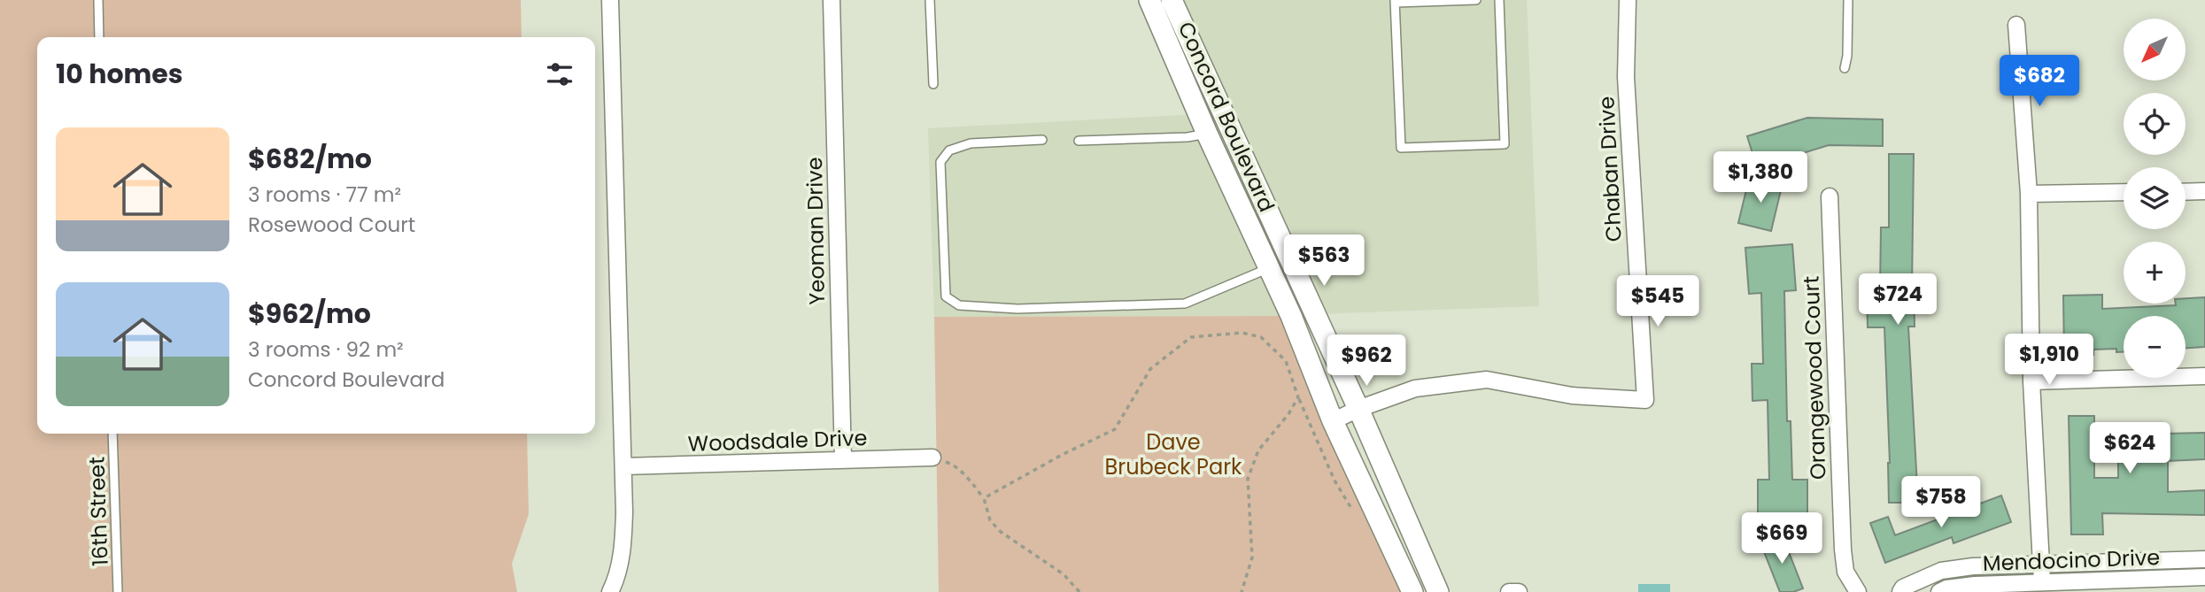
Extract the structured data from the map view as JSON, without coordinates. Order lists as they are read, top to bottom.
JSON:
{
  "streets": {
    "street": [
      "Concord Boulevard",
      "Chaban Drive",
      "Yeoman Drive",
      "Orangewood Court",
      "Woodsdale Drive",
      "Mendocino Drive"
    ],
    "lane": ["16th Street"]
  },
  "crossings": [
    ["Concord Boulevard", "Chaban Drive"],
    ["Yeoman Drive", "Woodsdale Drive"]
  ],
  "parks": ["Dave Brubeck Park"],
  "north": "bottom left",
  "page": {
    "map_buttons": ["+", "−"],
    "heading": "10 homes",
    "price": [
      "$682",
      "$1,380",
      "$563",
      "$724",
      "$545",
      "$1,910",
      "$962",
      "$624",
      "$758",
      "$669"
    ],
    "list": [
      {
        "name": "$682/mo",
        "note": "3 rooms · 77 m² · Rosewood Court"
      },
      {
        "name": "$962/mo",
        "note": "3 rooms · 92 m² · Concord Boulevard"
      }
    ]
  }
}
